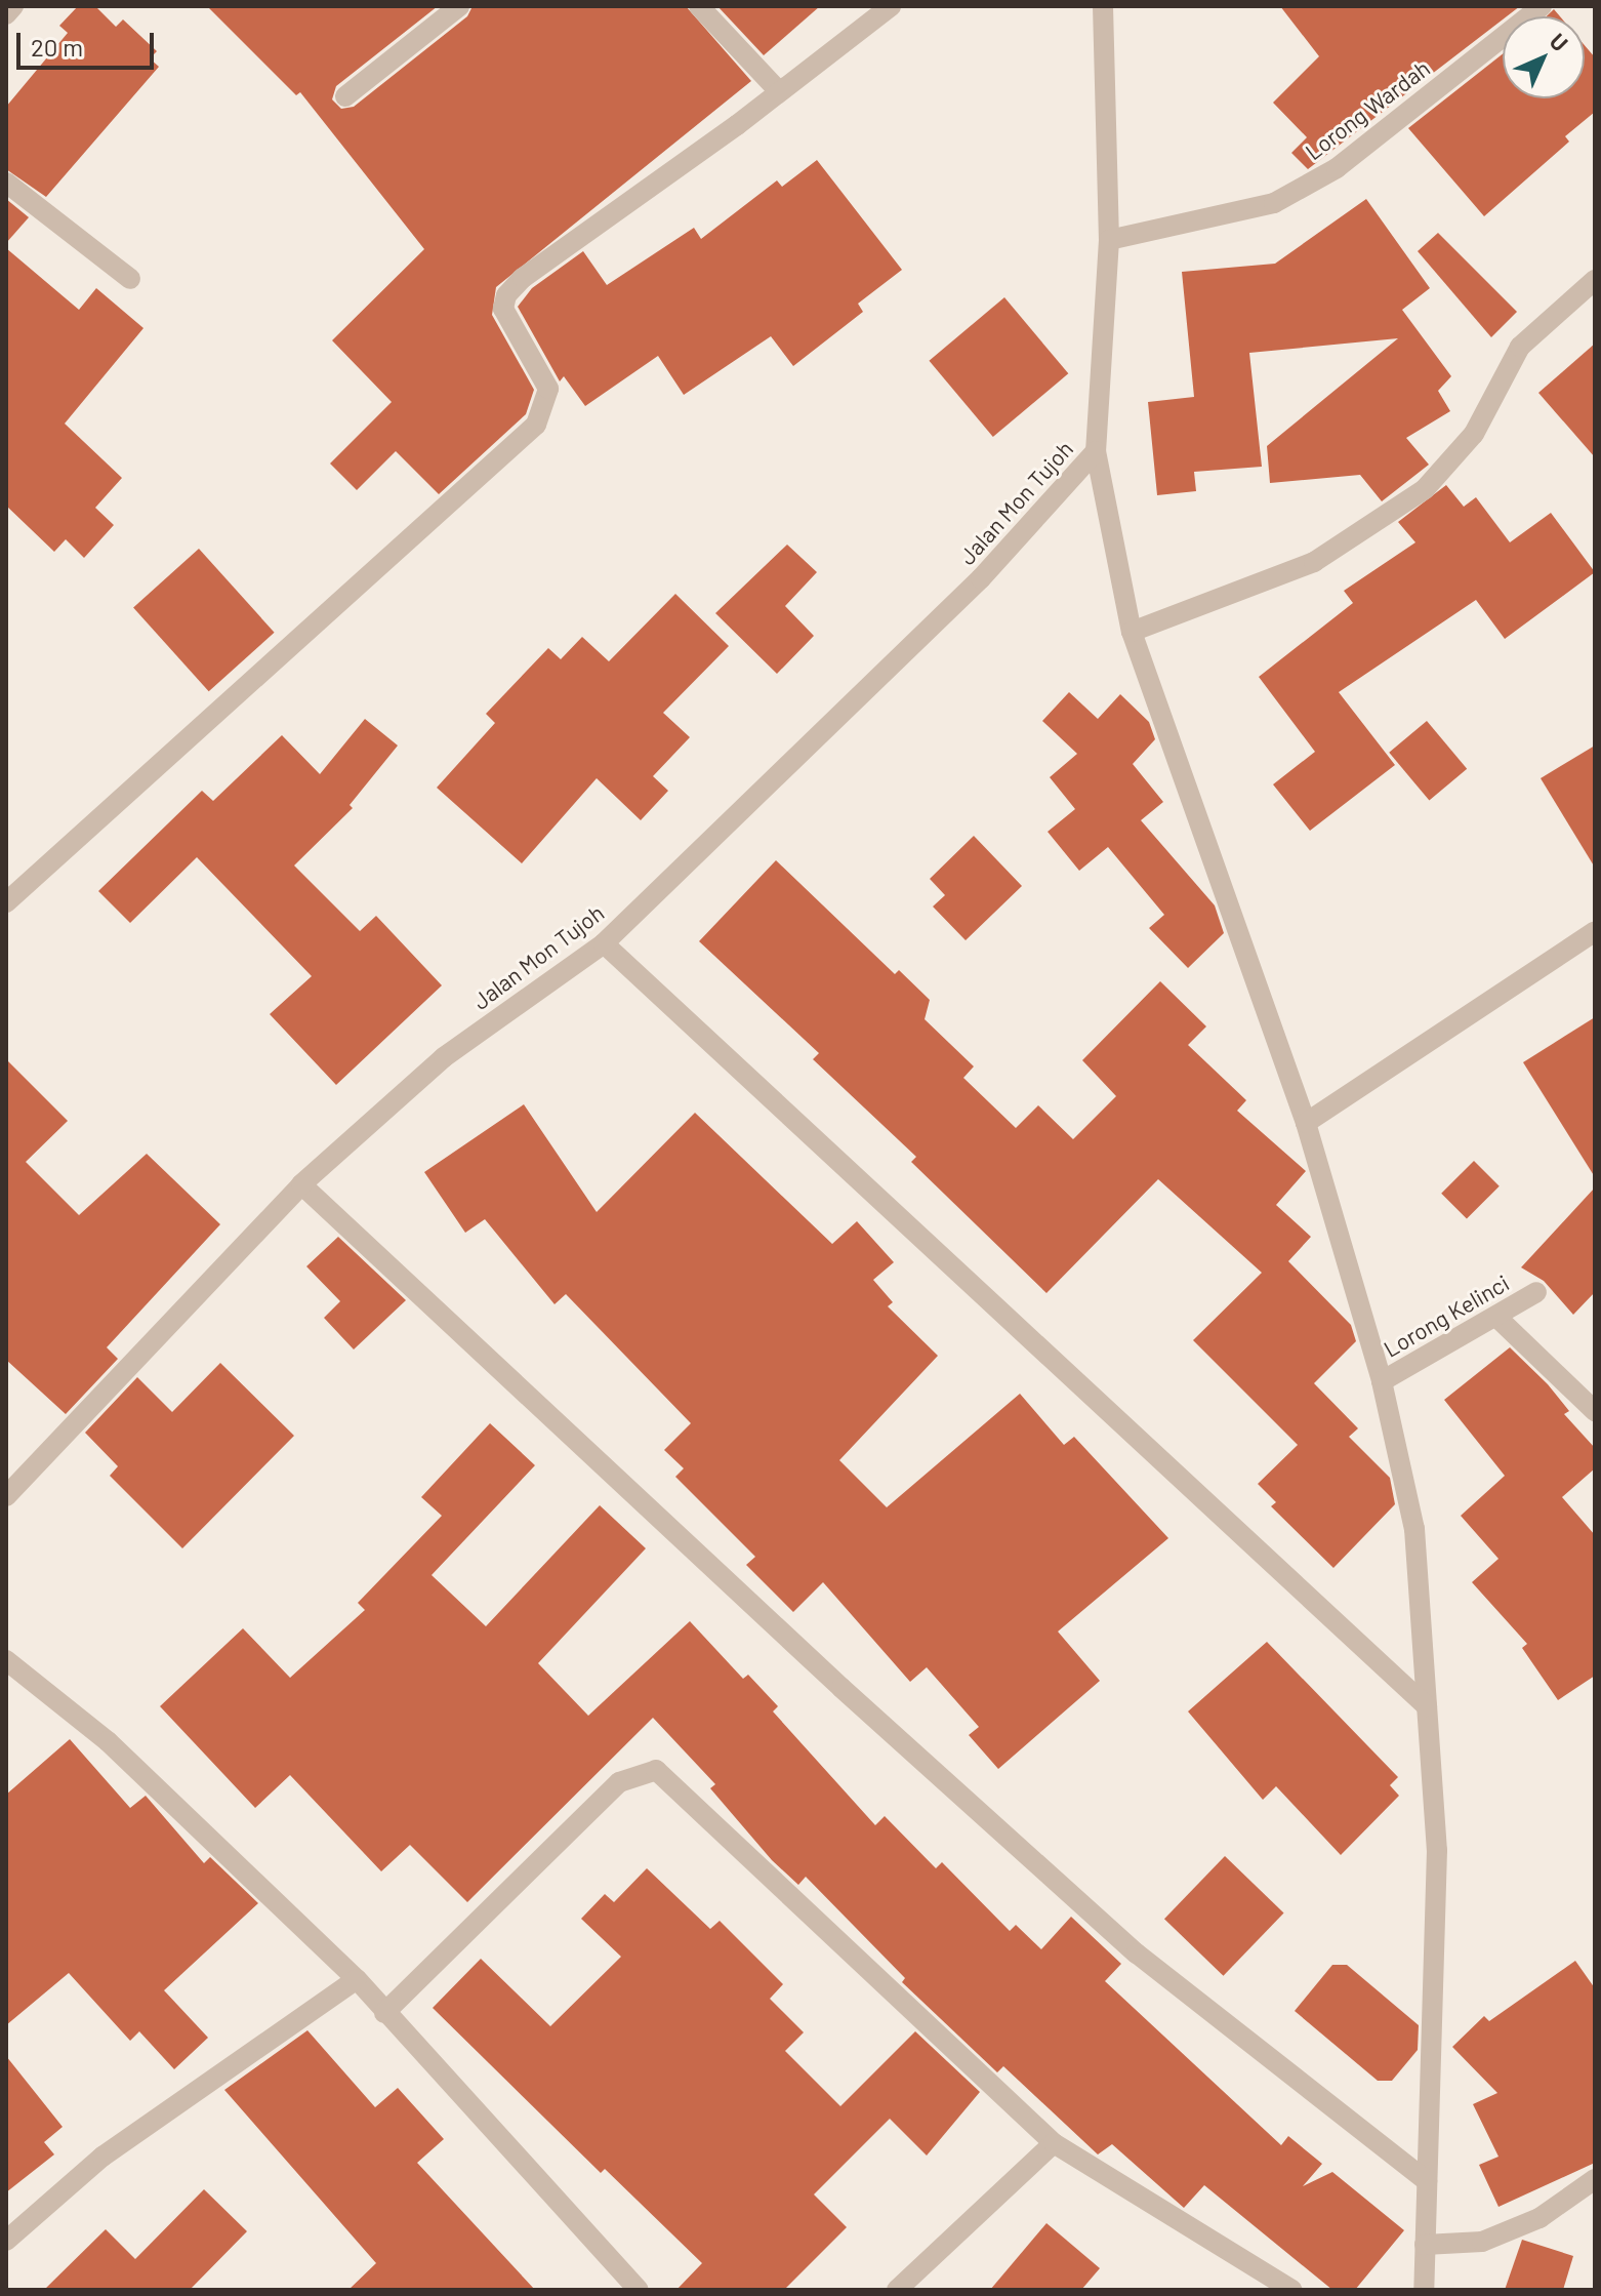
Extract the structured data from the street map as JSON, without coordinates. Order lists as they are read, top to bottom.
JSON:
{
  "streets": {
    "street": ["Lorong Wardah", "Jalan Mon Tujoh", "Lorong Kelinci"]
  },
  "scale_bar": "20 m",
  "north": "top right"
}
